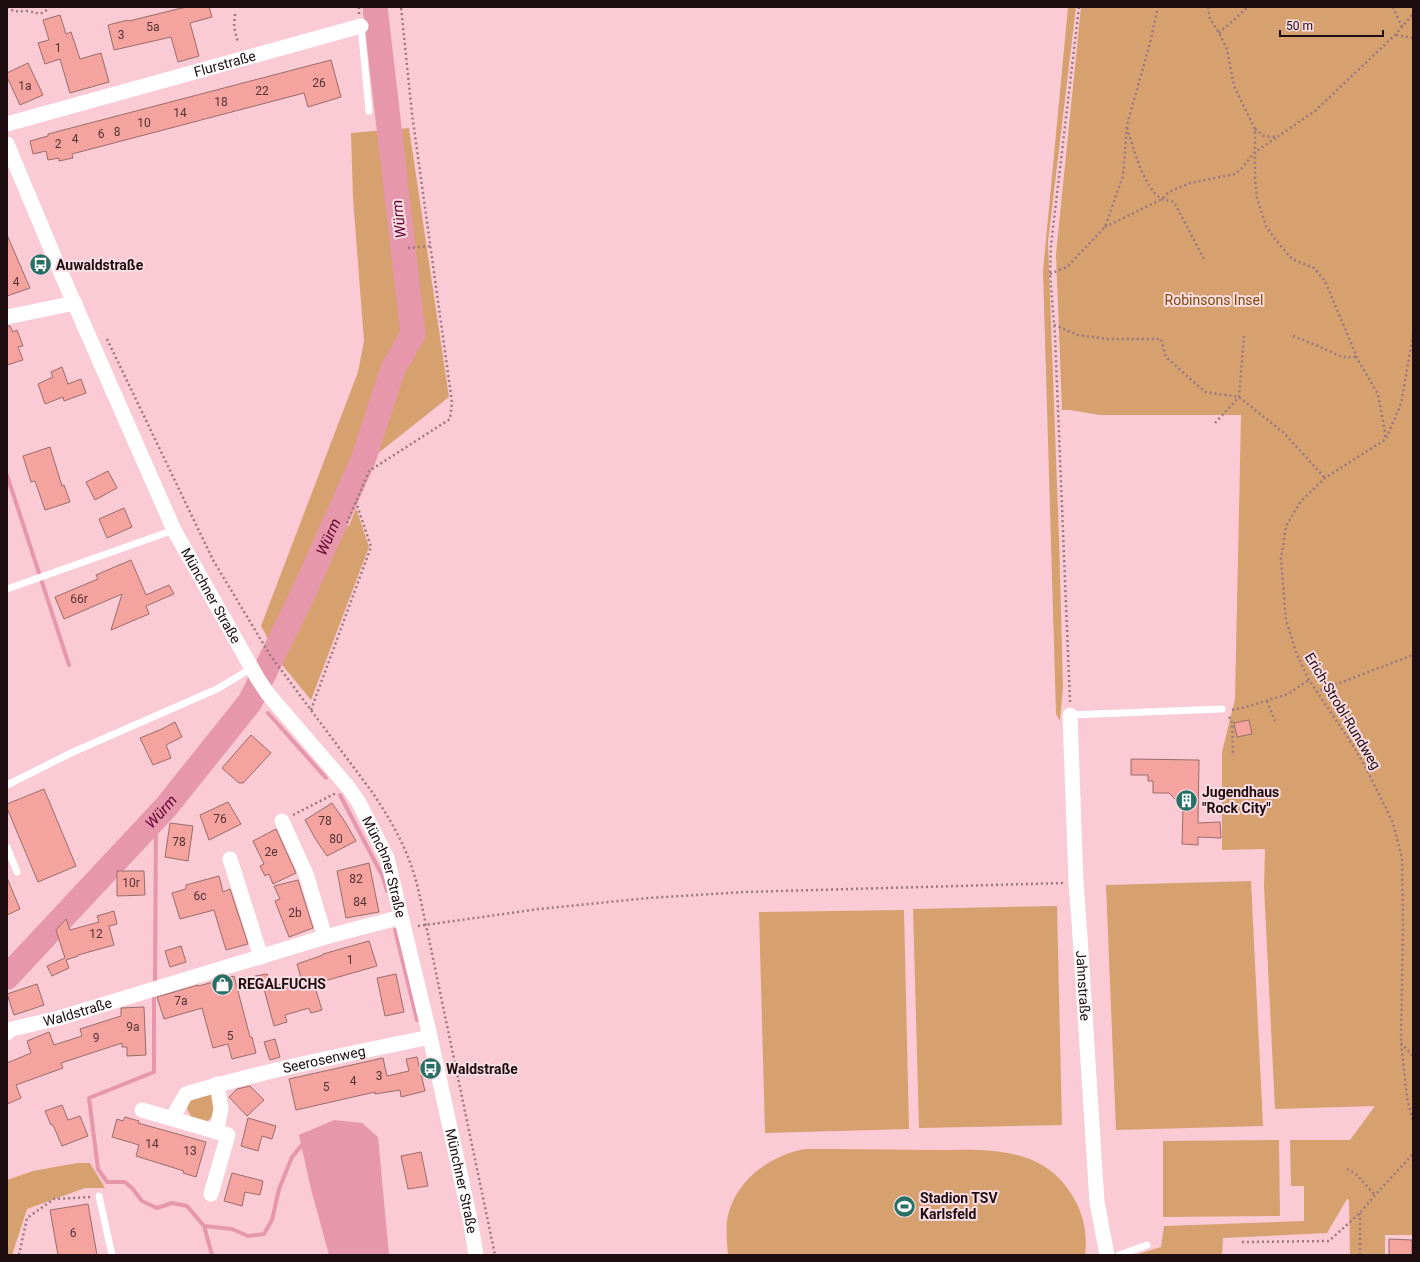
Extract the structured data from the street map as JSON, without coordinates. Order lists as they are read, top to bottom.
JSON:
{
  "streets": {
    "street": [
      "Flurstraße",
      "Münchner Straße",
      "Jahnstraße",
      "Waldstraße",
      "Seerosenweg"
    ],
    "path": ["Erich-Strobl-Rundweg"]
  },
  "crossings": [
    ["Münchner Straße", "Waldstraße"],
    ["Münchner Straße", "Seerosenweg"]
  ],
  "water": ["Würm"],
  "parks": ["Robinsons Insel"],
  "places": {
    "bus stop": ["Auwaldstraße", "Waldstraße"],
    "building": ["Jugendhaus \"Rock City\""],
    "shop": ["REGALFUCHS"],
    "sports": ["Stadion TSV Karlsfeld"]
  },
  "house_numbers": [
    "5a",
    "3",
    "1",
    "26",
    "1a",
    "22",
    "18",
    "14",
    "10",
    "8",
    "6",
    "4",
    "2",
    "4",
    "66r",
    "76",
    "78",
    "80",
    "78",
    "2e",
    "82",
    "10r",
    "6c",
    "84",
    "2b",
    "12",
    "1",
    "7a",
    "9a",
    "5",
    "9",
    "3",
    "4",
    "5",
    "14",
    "13",
    "6"
  ],
  "scale_bar": "50 m"
}
